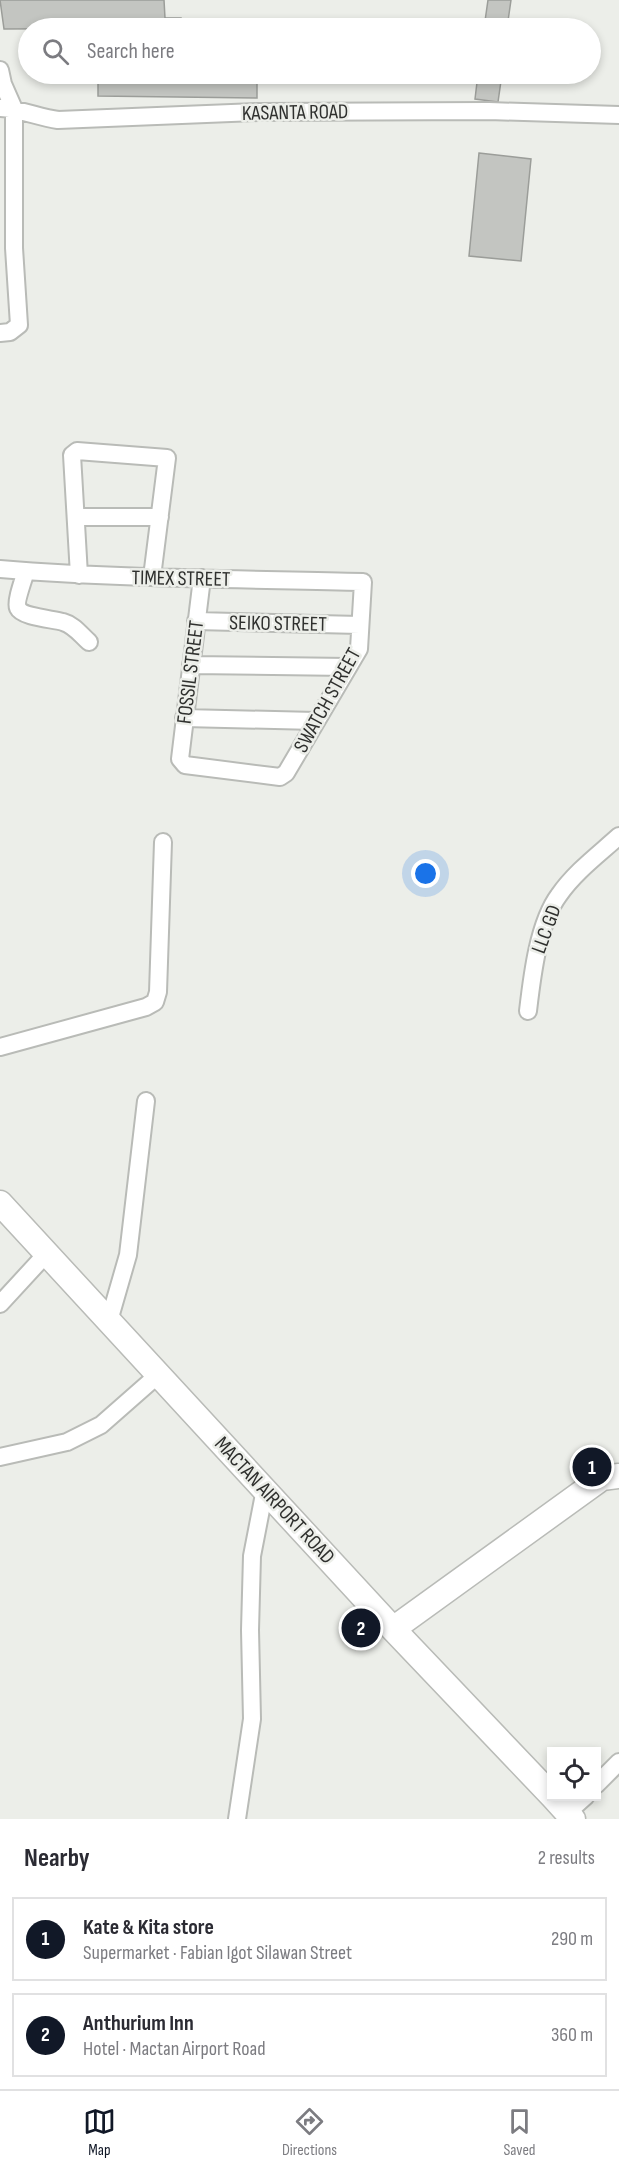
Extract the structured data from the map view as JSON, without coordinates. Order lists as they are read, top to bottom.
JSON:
{
  "streets": {
    "main road": ["MACTAN AIRPORT ROAD"],
    "street": [
      "KASANTA ROAD",
      "TIMEX STREET",
      "SEIKO STREET",
      "FOSSIL STREET",
      "SWATCH STREET",
      "LLC GD"
    ]
  },
  "crossings": [
    ["TIMEX STREET", "FOSSIL STREET"],
    ["TIMEX STREET", "SWATCH STREET"],
    ["SEIKO STREET", "FOSSIL STREET"],
    ["SEIKO STREET", "SWATCH STREET"],
    ["FOSSIL STREET", "SWATCH STREET"]
  ],
  "page": {
    "search": "Search here",
    "pins": ["1", "2"],
    "heading": ["Nearby", "2 results"],
    "list": [
      {
        "mark": "1",
        "name": "Kate & Kita store",
        "note": "Supermarket · Fabian Igot Silawan Street",
        "value": "290 m"
      },
      {
        "mark": "2",
        "name": "Anthurium Inn",
        "note": "Hotel · Mactan Airport Road",
        "value": "360 m"
      }
    ],
    "nav": ["Map", "Directions", "Saved"]
  }
}
